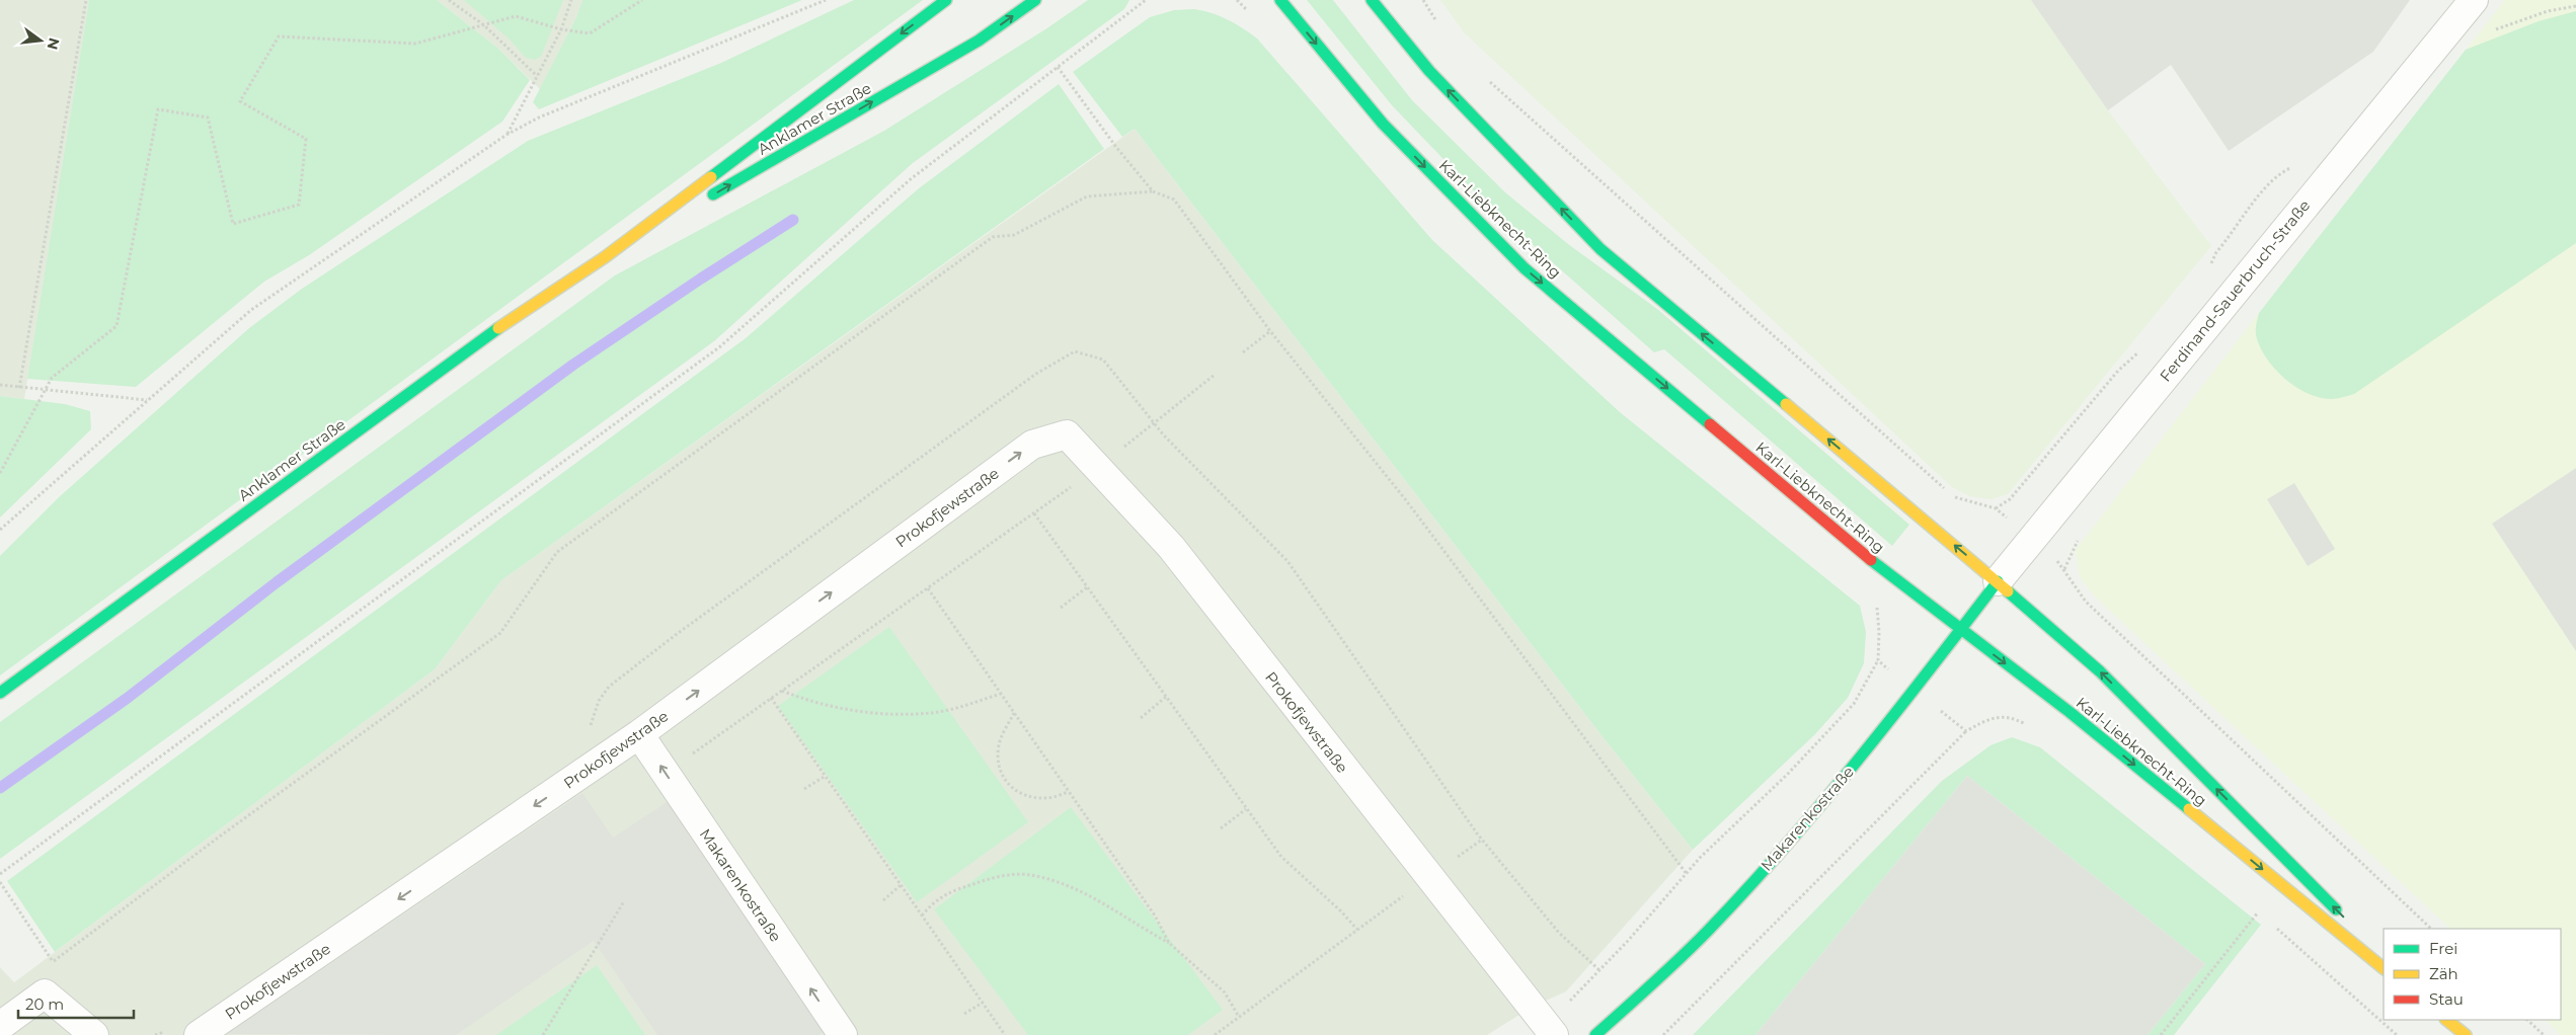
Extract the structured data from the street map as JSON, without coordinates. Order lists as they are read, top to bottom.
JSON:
{
  "streets": {
    "street": [
      "Anklamer Straße",
      "Karl-Liebknecht-Ring",
      "Ferdinand-Sauerbruch-Straße",
      "Prokofjewstraße",
      "Makarenkostraße"
    ]
  },
  "crossings": [
    ["Karl-Liebknecht-Ring", "Ferdinand-Sauerbruch-Straße"],
    ["Karl-Liebknecht-Ring", "Makarenkostraße"],
    ["Ferdinand-Sauerbruch-Straße", "Makarenkostraße"],
    ["Prokofjewstraße", "Makarenkostraße"]
  ],
  "one_way": ["Makarenkostraße"],
  "legend": ["Frei", "Zäh", "Stau"],
  "scale_bar": "20 m",
  "north": "right"
}
